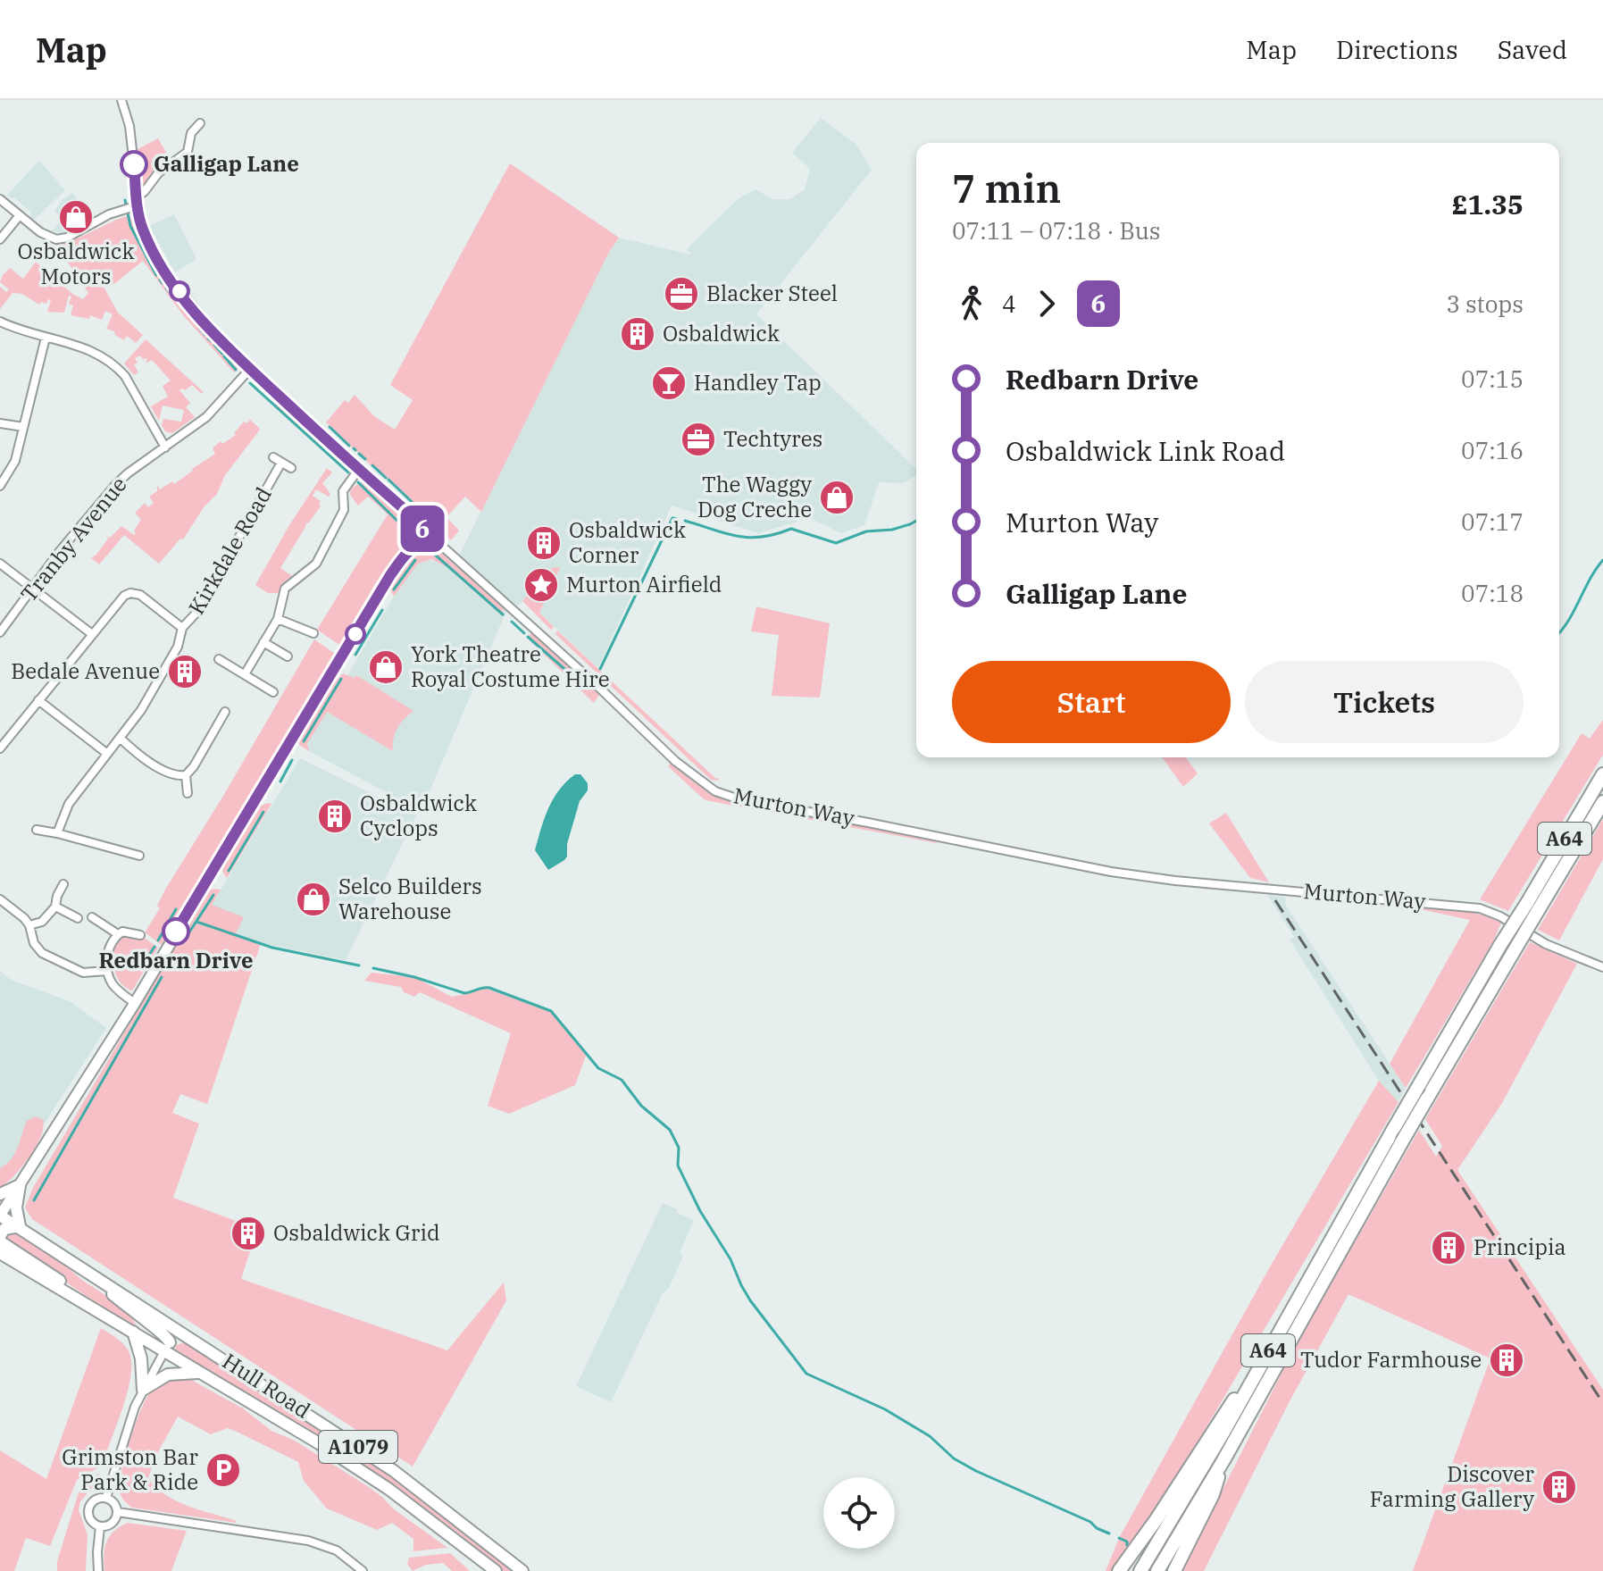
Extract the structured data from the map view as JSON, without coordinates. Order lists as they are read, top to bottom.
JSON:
{
  "streets": {
    "highway": ["A64"],
    "main road": ["Hull Road", "A1079"],
    "street": ["Tranby Avenue", "Kirkdale Road", "Murton Way"]
  },
  "places": {
    "other": ["Galligap Lane", "Redbarn Drive"],
    "shop": [
      "Osbaldwick Motors",
      "The Waggy Dog Creche",
      "York Theatre Royal Costume Hire",
      "Selco Builders Warehouse"
    ],
    "office": ["Blacker Steel", "Techtyres"],
    "building": [
      "Osbaldwick",
      "Osbaldwick Corner",
      "Bedale Avenue",
      "Osbaldwick Cyclops",
      "Osbaldwick Grid",
      "Principia",
      "Tudor Farmhouse",
      "Discover Farming Gallery"
    ],
    "bar": ["Handley Tap"],
    "place": ["Murton Airfield"],
    "parking": ["Grimston Bar Park & Ride"]
  },
  "lines": ["bus line 6"],
  "page": {
    "header": "Map",
    "nav": ["Map", "Directions", "Saved"],
    "on_map": "6",
    "heading": ["7 min", "07:11 – 07:18 · Bus", "£1.35"],
    "legs": ["4", "6", "3 stops"],
    "list": [
      {
        "name": "Redbarn Drive",
        "value": "07:15"
      },
      {
        "name": "Osbaldwick Link Road",
        "value": "07:16"
      },
      {
        "name": "Murton Way",
        "value": "07:17"
      },
      {
        "name": "Galligap Lane",
        "value": "07:18"
      }
    ],
    "buttons": ["Start", "Tickets"]
  }
}
